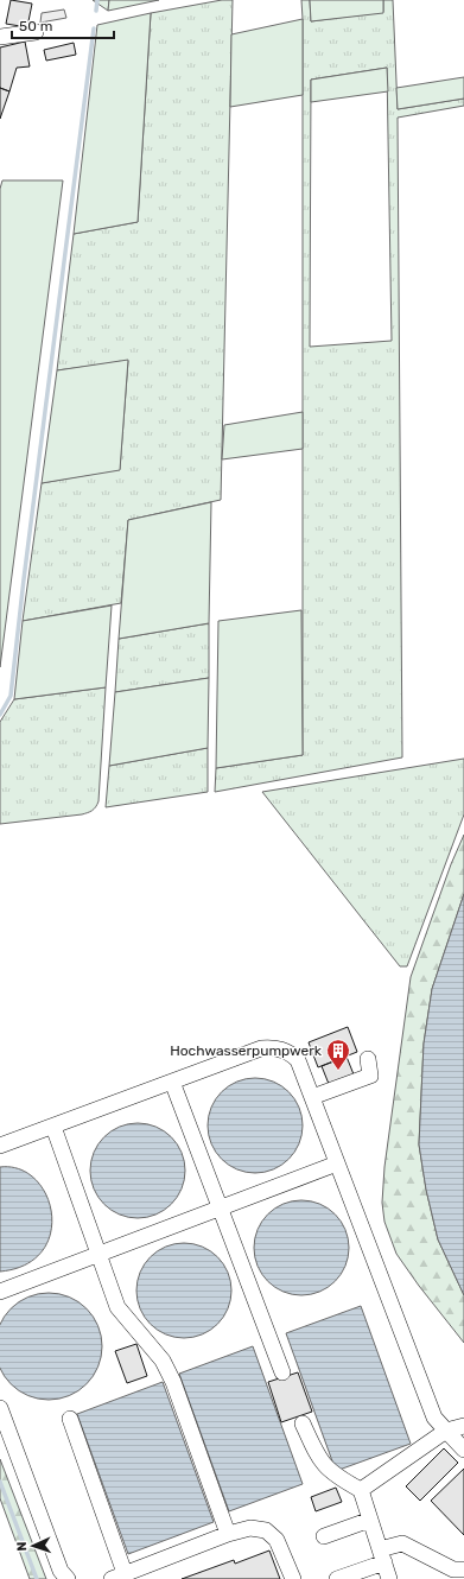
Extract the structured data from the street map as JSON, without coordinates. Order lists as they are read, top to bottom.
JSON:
{
  "places": {
    "building": ["Hochwasserpumpwerk"]
  },
  "scale_bar": "50 m",
  "north": "left"
}
